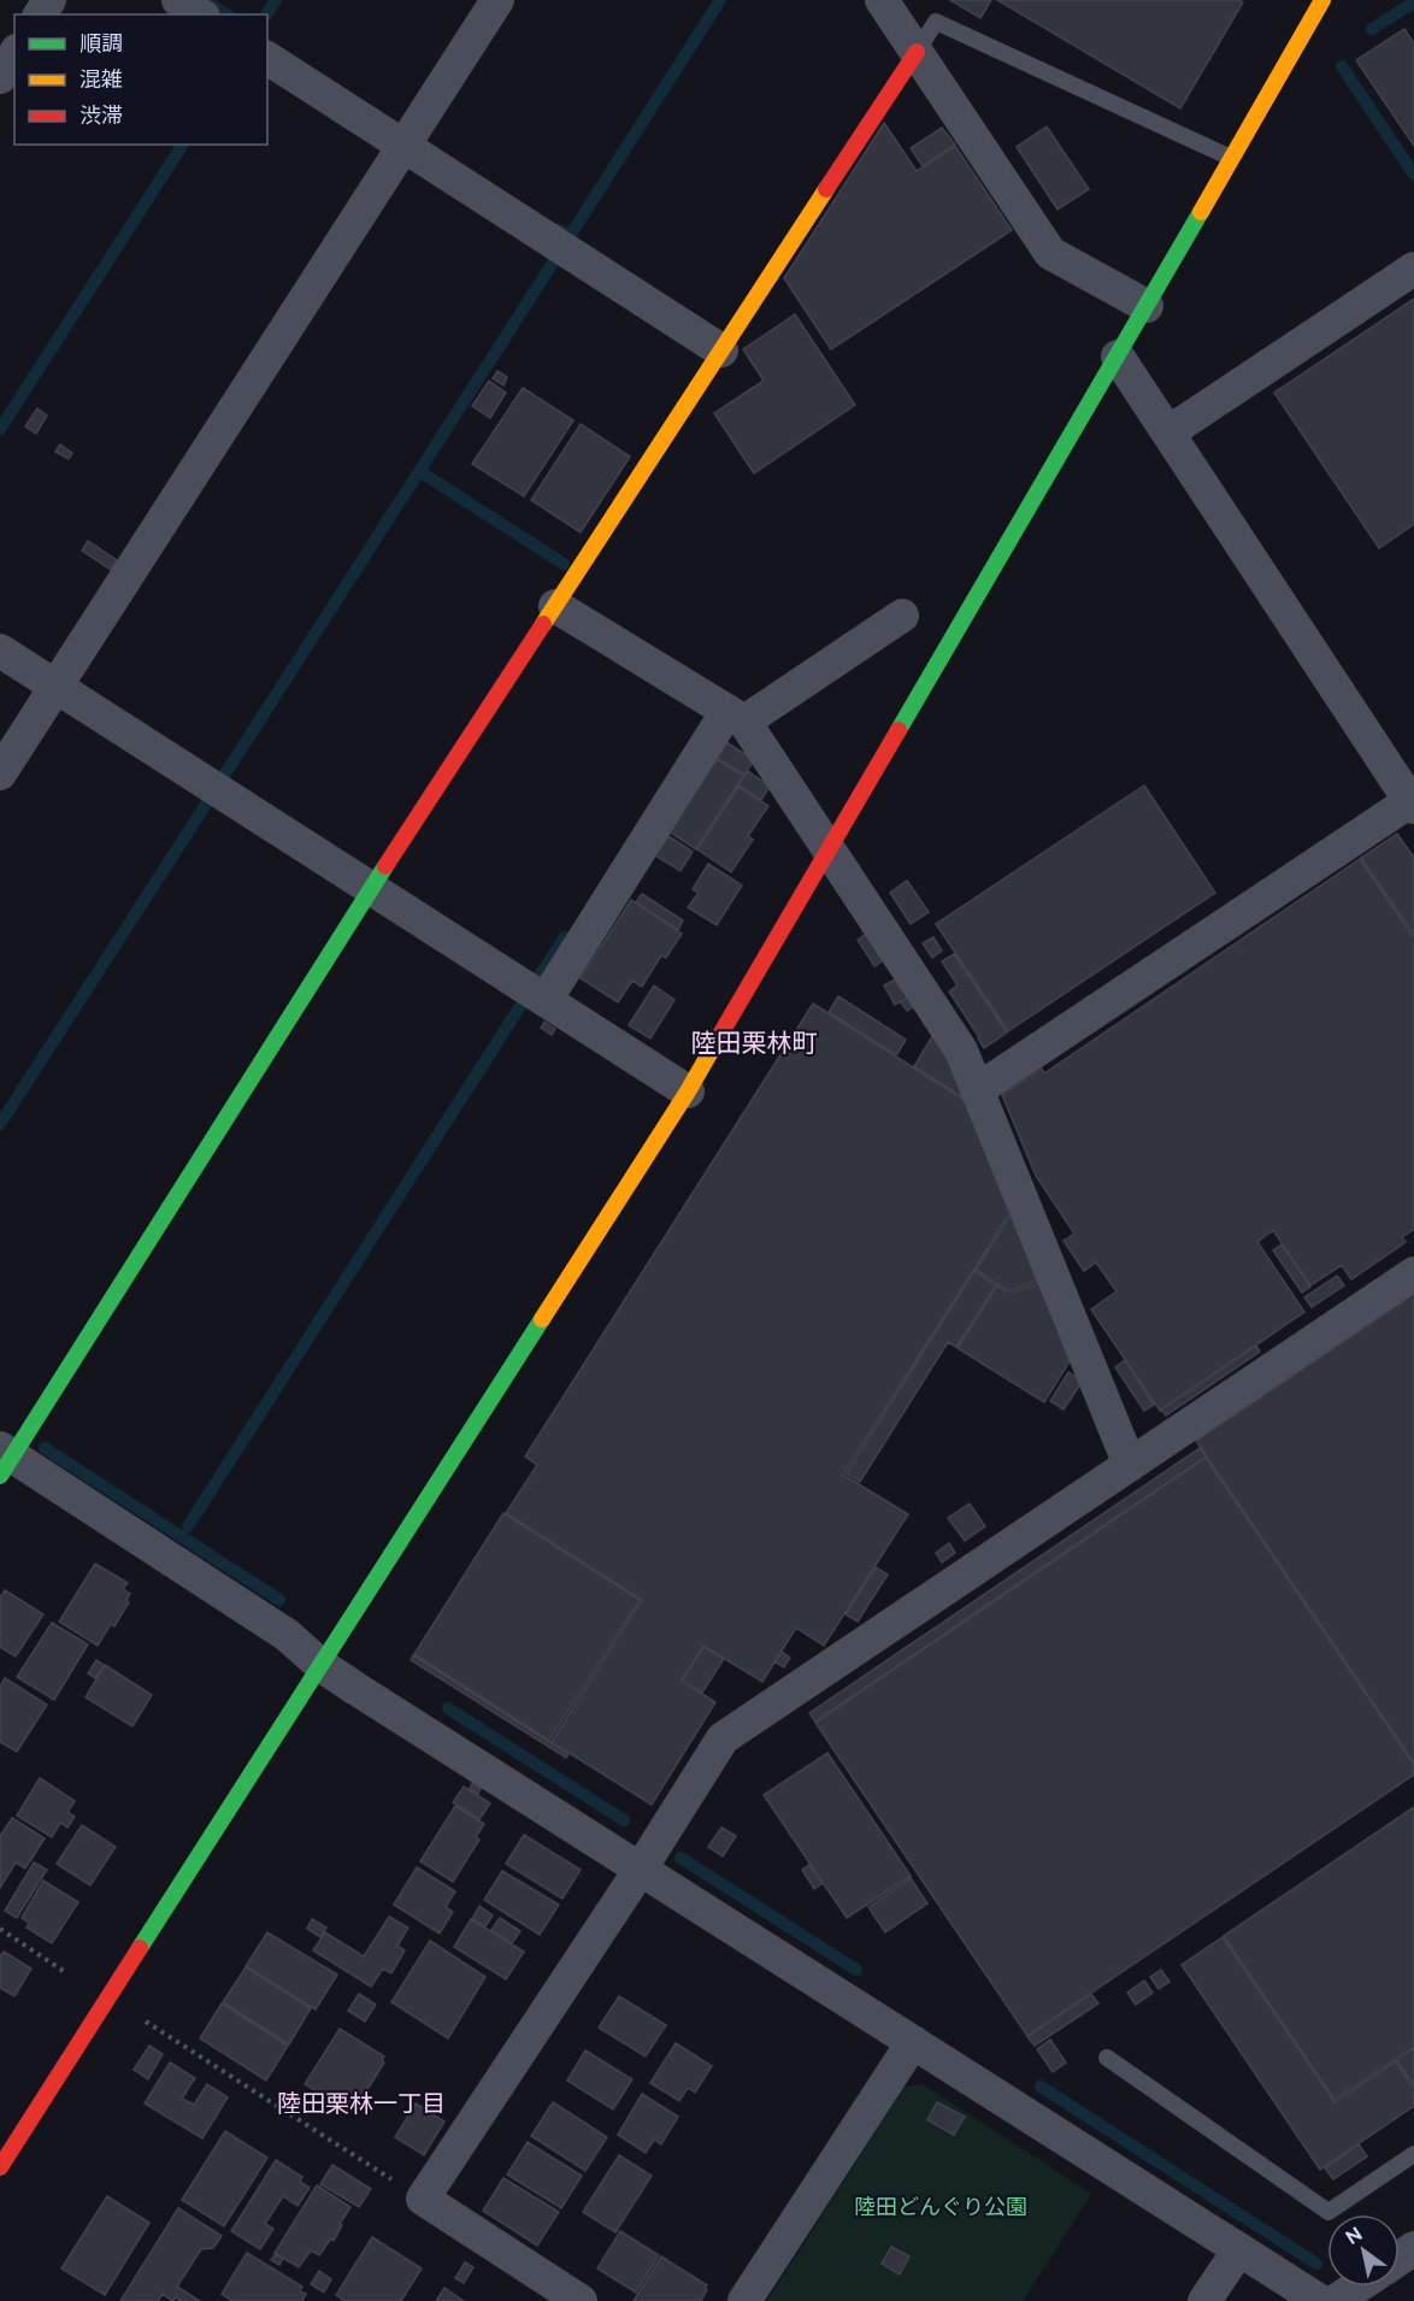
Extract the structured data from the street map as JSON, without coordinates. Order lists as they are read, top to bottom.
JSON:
{
  "districts": ["陸田栗林町", "陸田栗林一丁目"],
  "parks": ["陸田どんぐり公園"],
  "legend": ["順調", "混雑", "渋滞"],
  "north": "top left"
}
